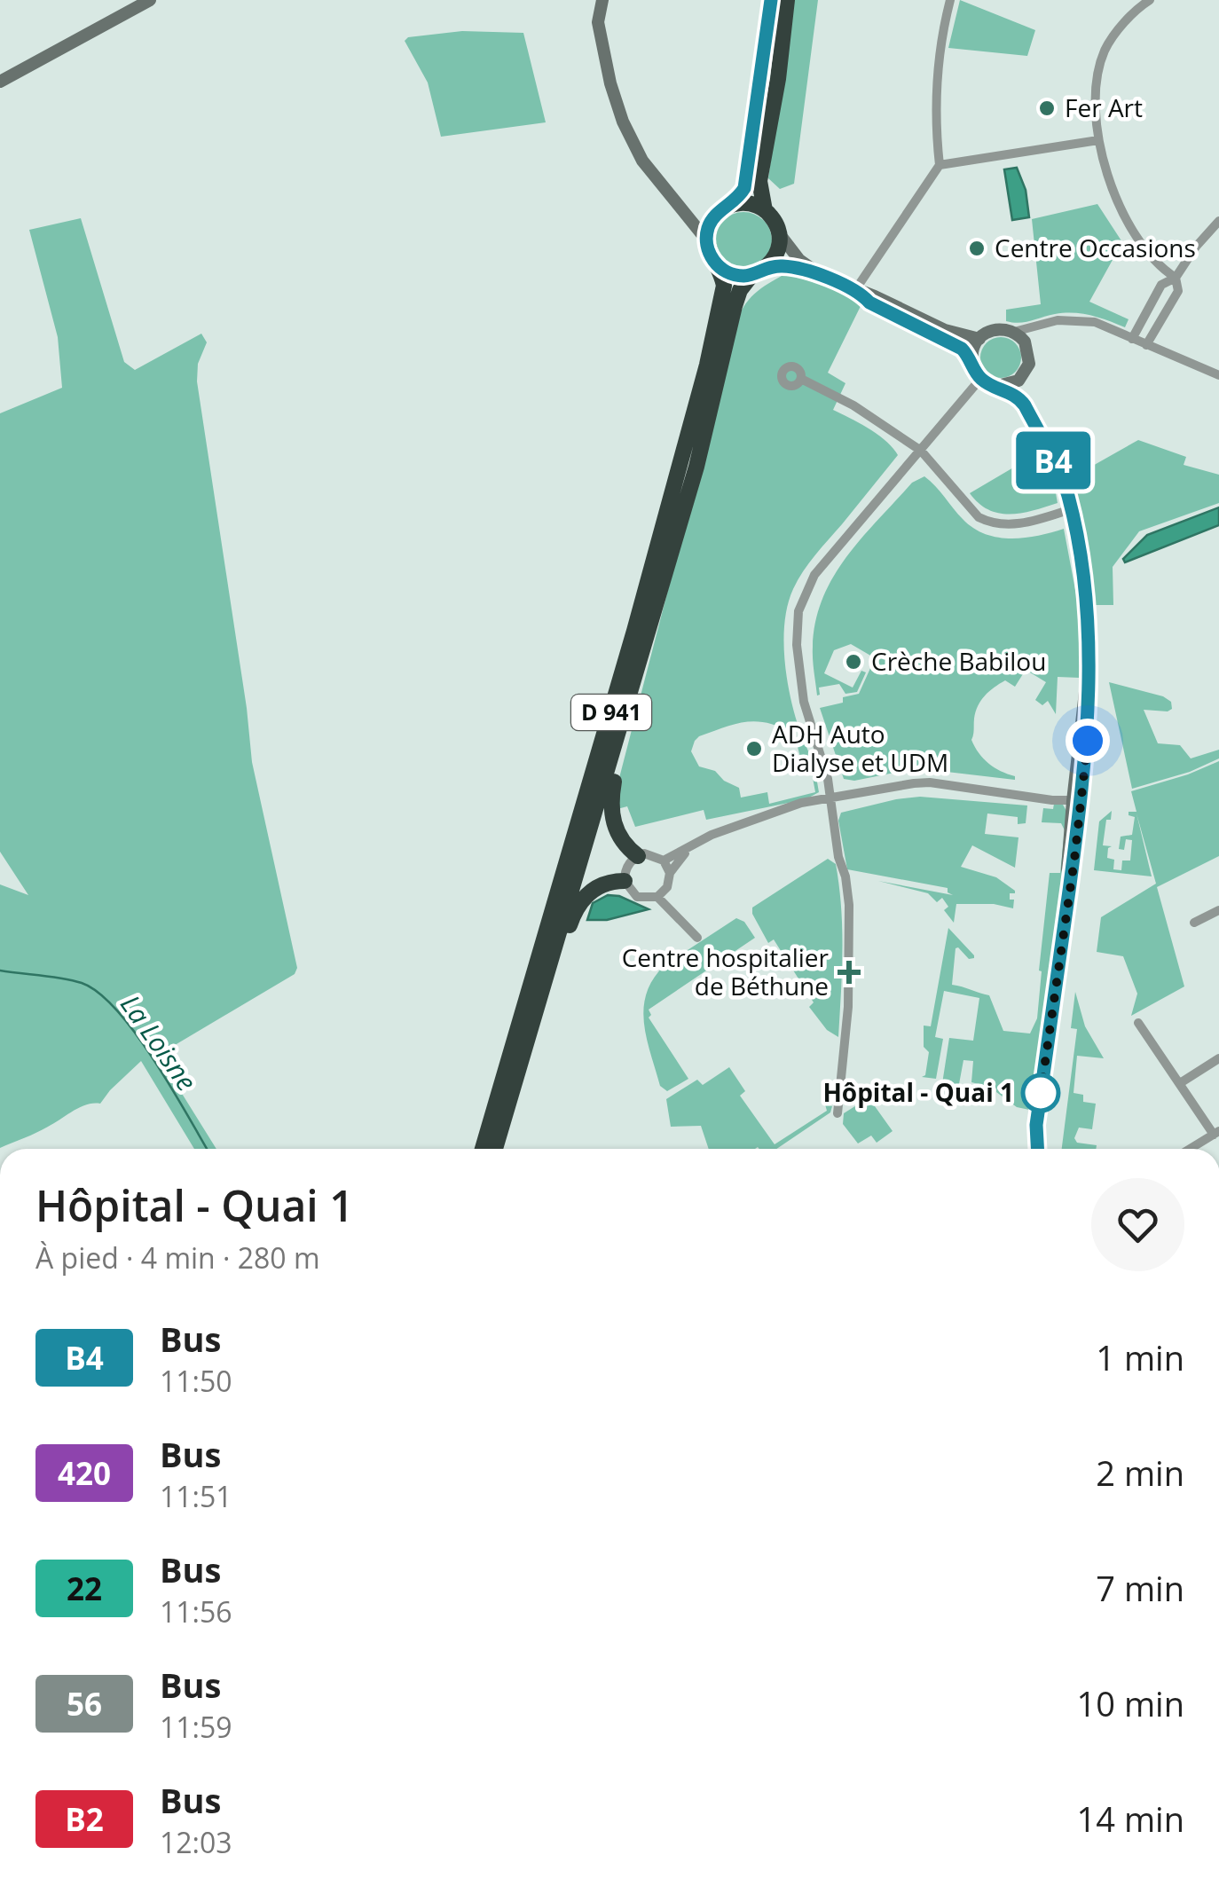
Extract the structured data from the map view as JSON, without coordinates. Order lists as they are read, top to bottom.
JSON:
{
  "streets": {
    "highway": ["D 941"]
  },
  "water": ["La Loisne"],
  "places": {
    "other": [
      "Fer Art",
      "Centre Occasions",
      "Crèche Babilou",
      "ADH Auto Dialyse et UDM",
      "Hôpital - Quai 1"
    ],
    "health": ["Centre hospitalier de Béthune"]
  },
  "lines": ["bus line B4"],
  "page": {
    "on_map": "B4",
    "heading": ["Hôpital - Quai 1", "À pied · 4 min · 280 m"],
    "list": [
      {
        "mark": "B4",
        "name": "Bus",
        "note": "11:50",
        "value": "1 min"
      },
      {
        "mark": "420",
        "name": "Bus",
        "note": "11:51",
        "value": "2 min"
      },
      {
        "mark": "22",
        "name": "Bus",
        "note": "11:56",
        "value": "7 min"
      },
      {
        "mark": "56",
        "name": "Bus",
        "note": "11:59",
        "value": "10 min"
      },
      {
        "mark": "B2",
        "name": "Bus",
        "note": "12:03",
        "value": "14 min"
      }
    ]
  }
}
